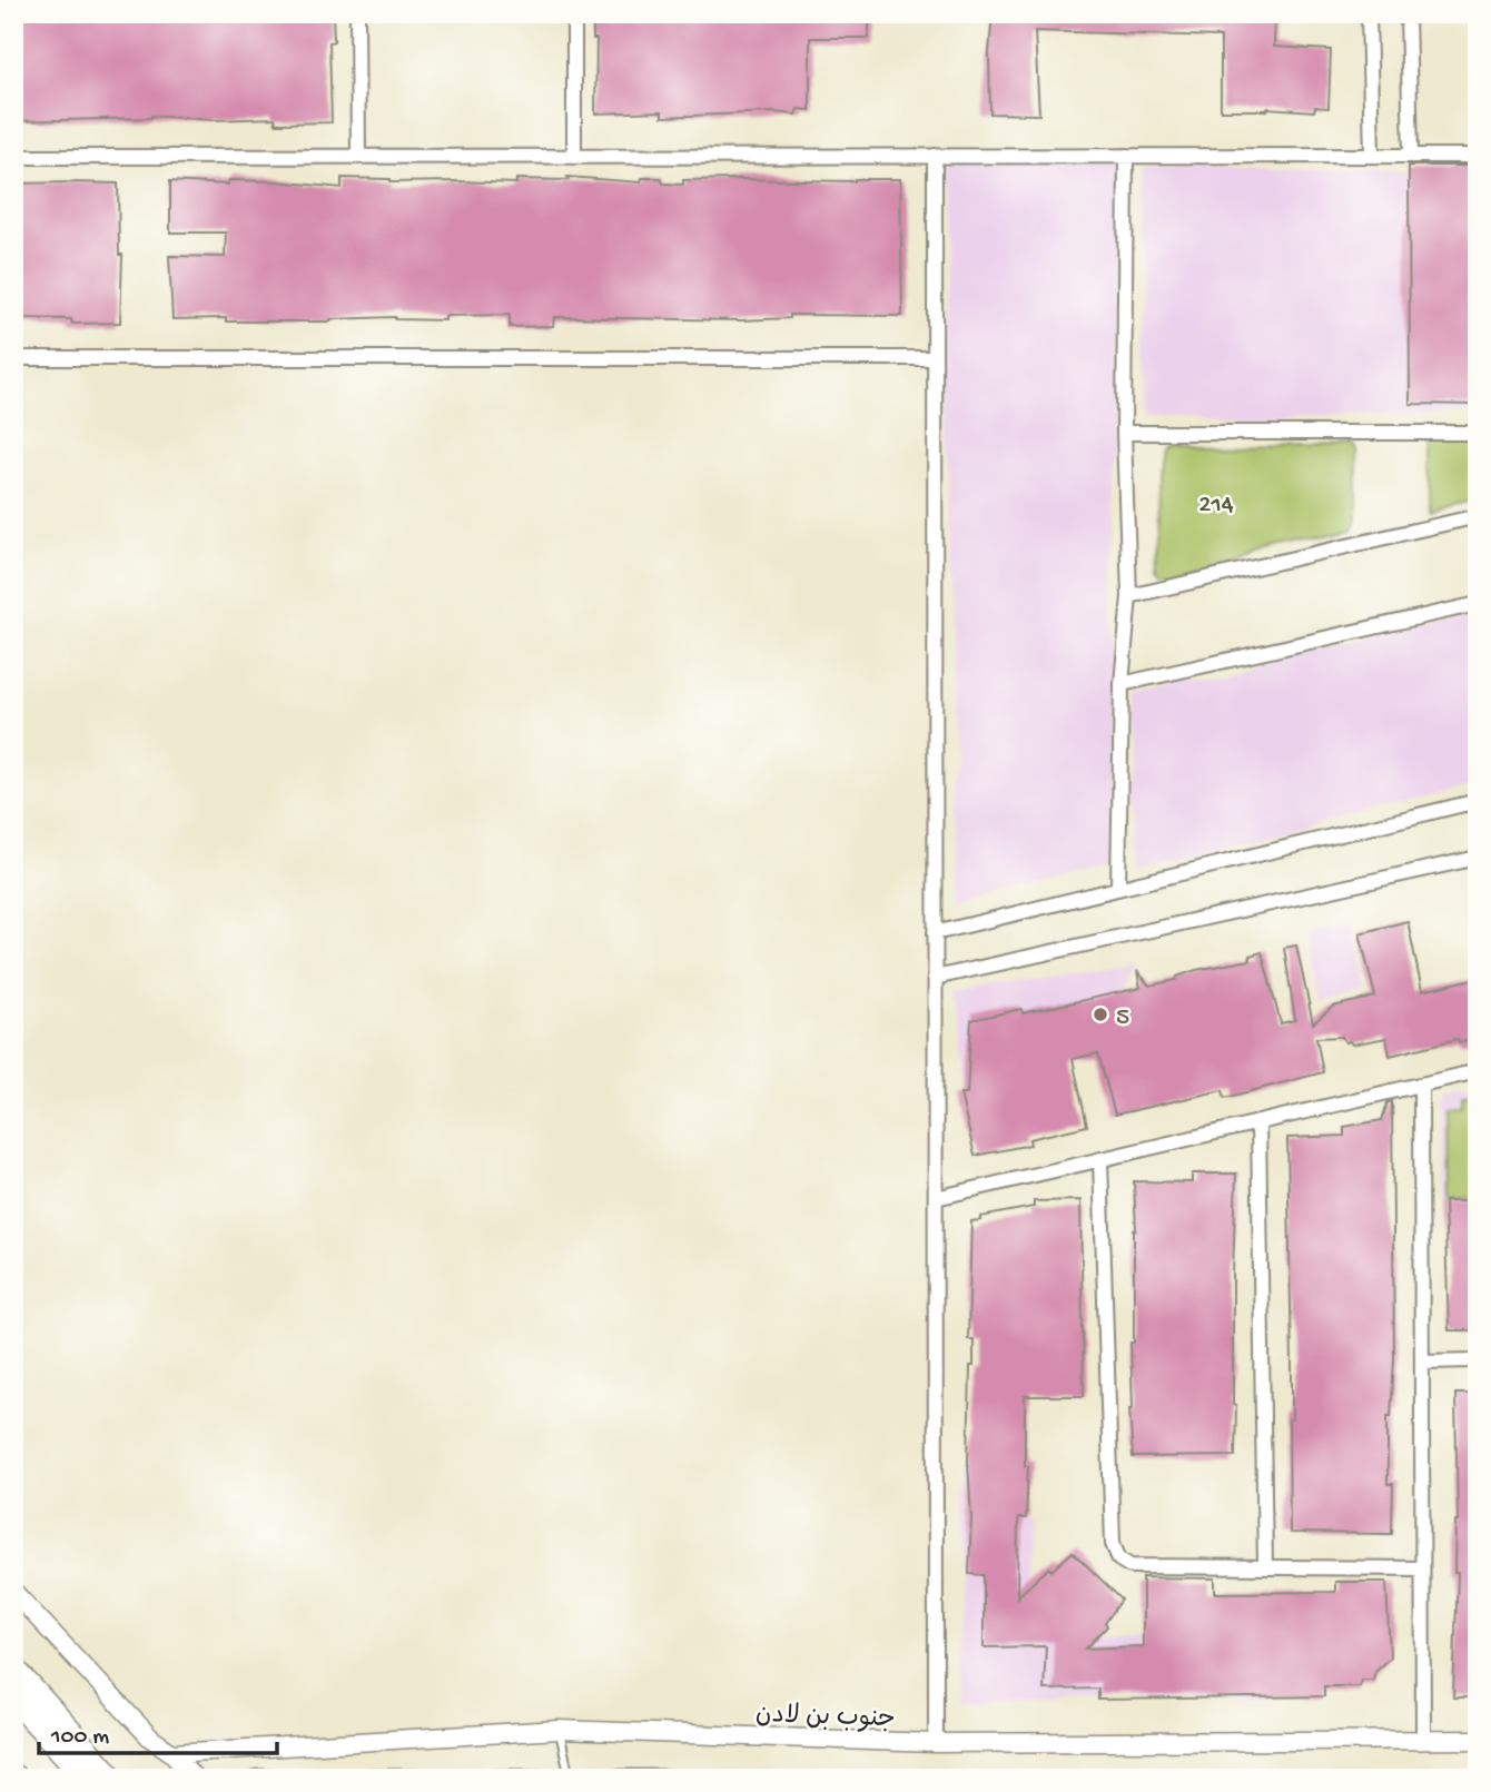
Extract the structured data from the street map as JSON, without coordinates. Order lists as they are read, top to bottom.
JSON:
{
  "streets": {
    "street": ["جنوب بن لادن"]
  },
  "parks": ["214"],
  "places": ["5"],
  "scale_bar": "100 m"
}
